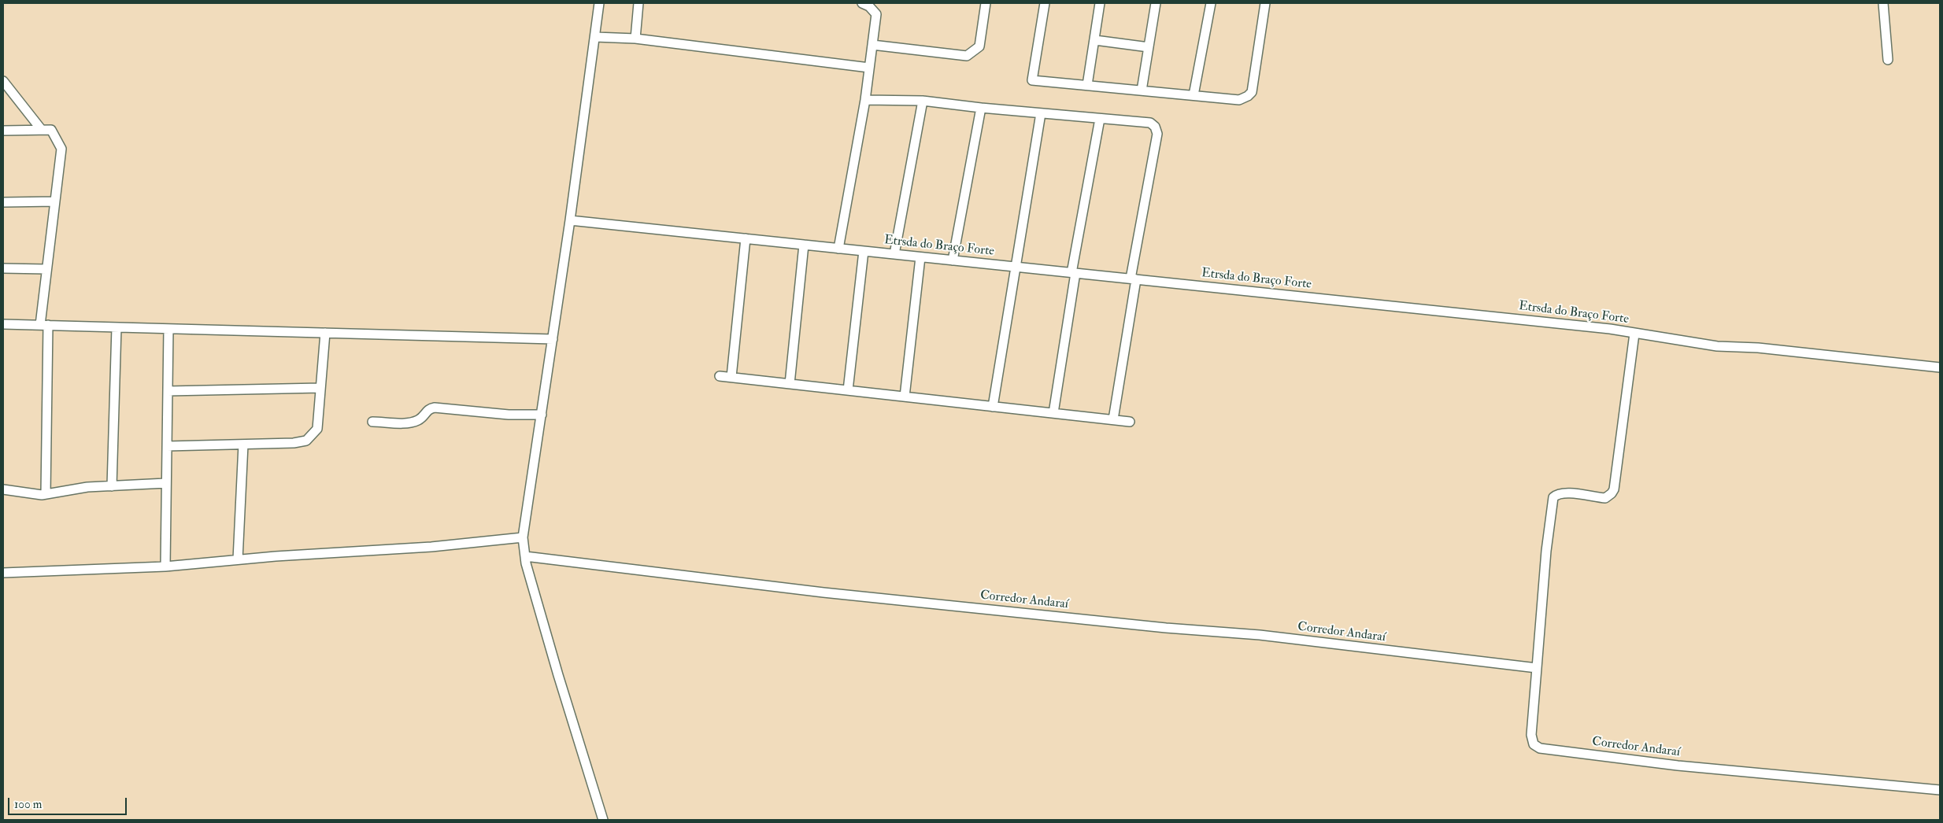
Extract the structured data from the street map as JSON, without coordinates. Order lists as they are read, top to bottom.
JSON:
{
  "streets": {
    "street": ["Etrsda do Braço Forte", "Corredor Andaraí"]
  },
  "scale_bar": "100 m"
}
